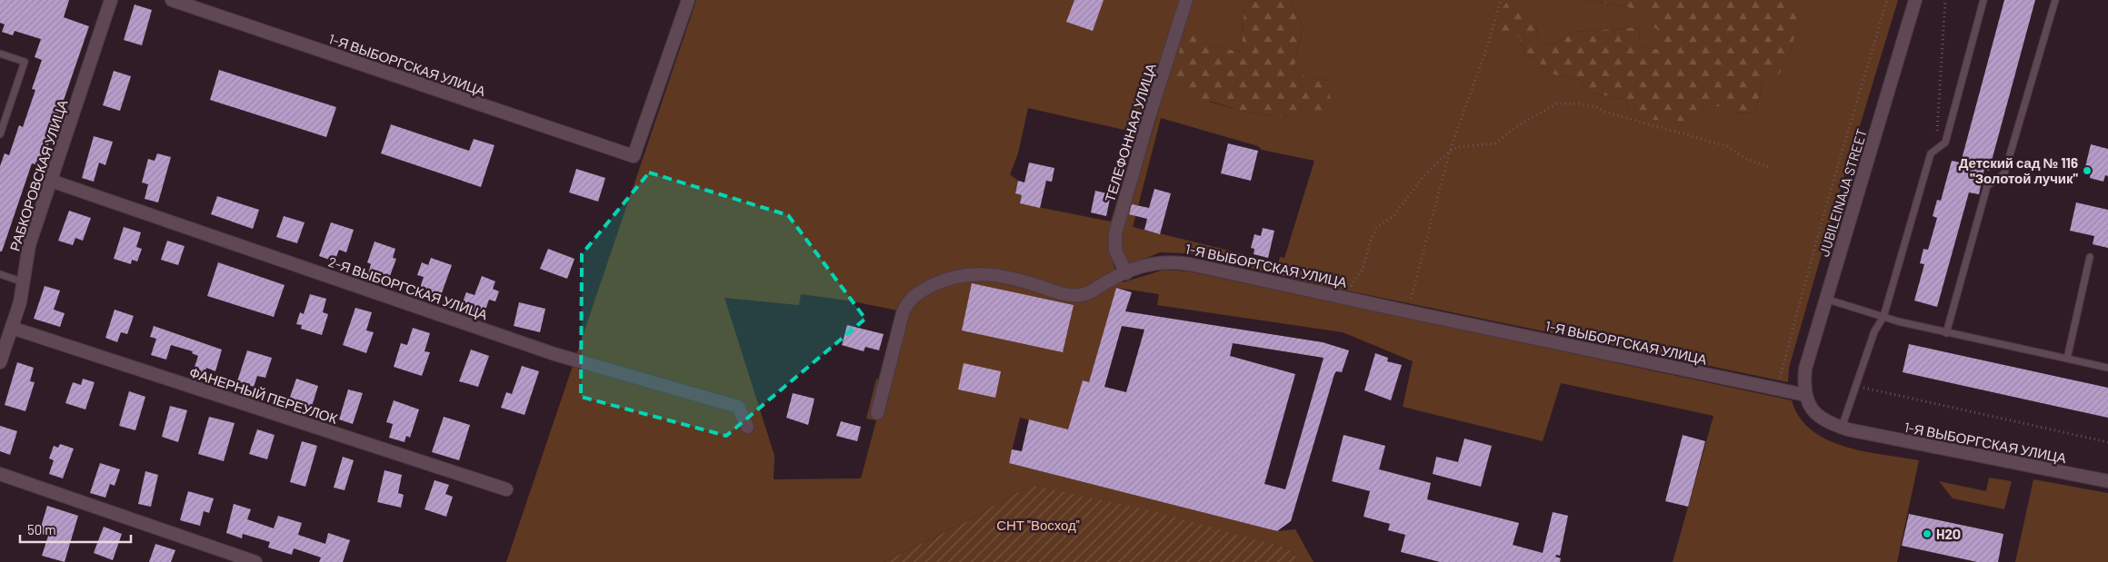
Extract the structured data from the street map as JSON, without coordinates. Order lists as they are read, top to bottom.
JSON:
{
  "streets": {
    "street": [
      "1-Я ВЫБОРГСКАЯ УЛИЦА",
      "ТЕЛЕФОННАЯ УЛИЦА",
      "РАБКОРОВСКАЯ УЛИЦА",
      "JUBILEINAJA STREET",
      "2-Я ВЫБОРГСКАЯ УЛИЦА",
      "ФАНЕРНЫЙ ПЕРЕУЛОК"
    ]
  },
  "crossings": [
    ["1-Я ВЫБОРГСКАЯ УЛИЦА", "ТЕЛЕФОННАЯ УЛИЦА"],
    ["1-Я ВЫБОРГСКАЯ УЛИЦА", "JUBILEINAJA STREET"],
    ["РАБКОРОВСКАЯ УЛИЦА", "2-Я ВЫБОРГСКАЯ УЛИЦА"],
    ["РАБКОРОВСКАЯ УЛИЦА", "ФАНЕРНЫЙ ПЕРЕУЛОК"]
  ],
  "parks": ["СНТ \"Восход\""],
  "places": ["Детский сад № 116 \"Золотой лучик\"", "H2O"],
  "scale_bar": "50 m"
}
